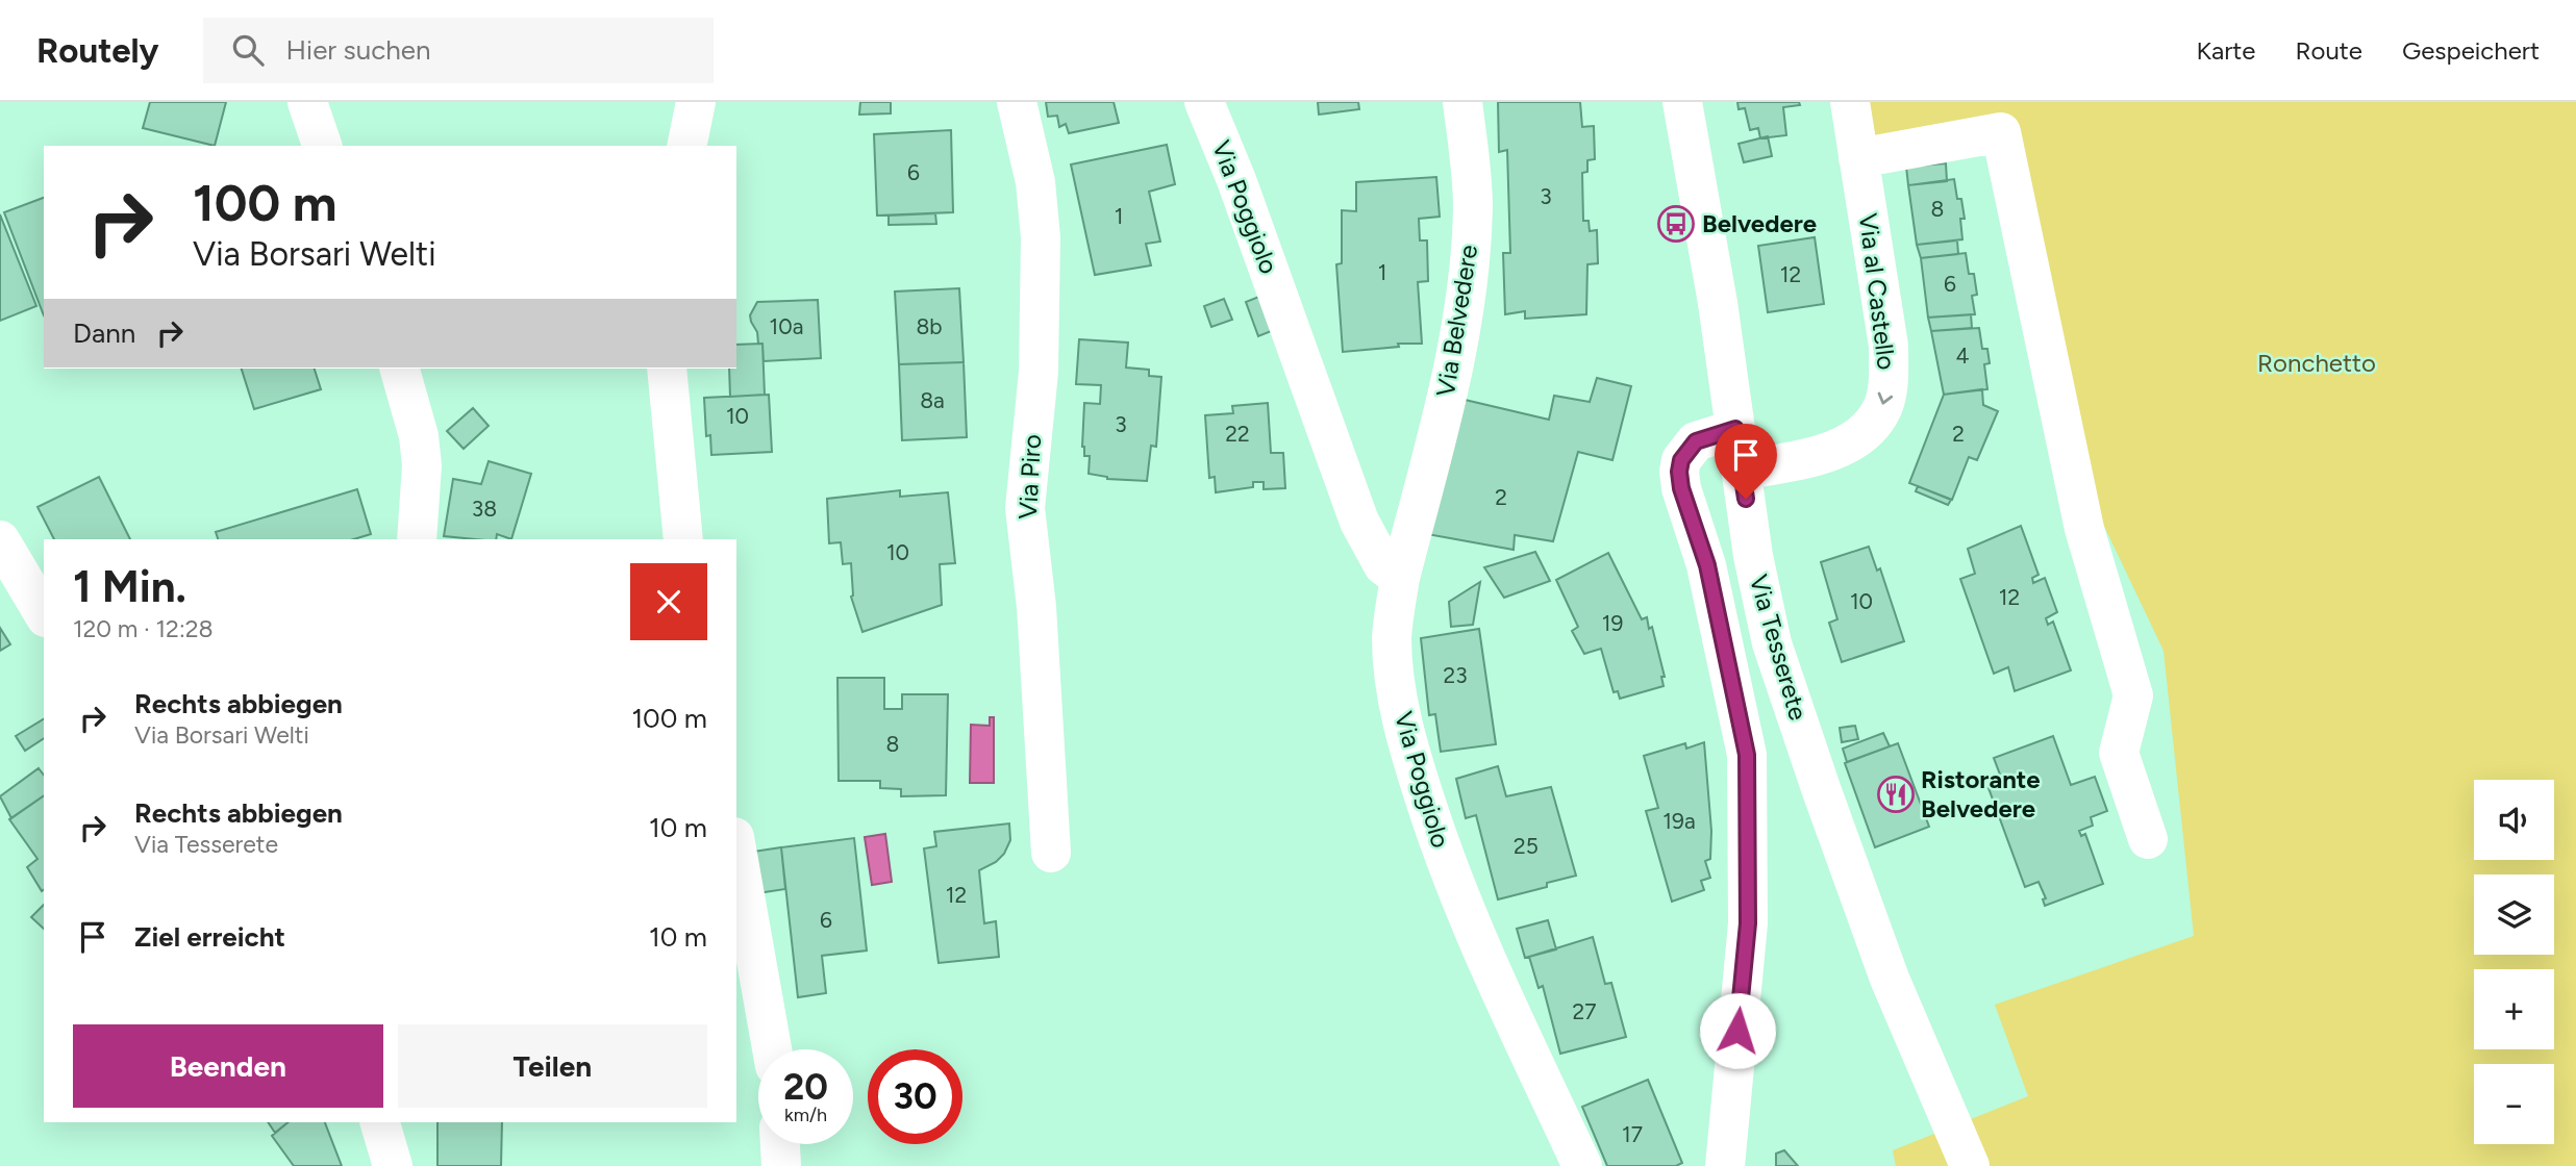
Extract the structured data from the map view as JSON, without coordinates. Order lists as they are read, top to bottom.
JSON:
{
  "streets": {
    "street": [
      "Via Poggiolo",
      "Via al Castello",
      "Via Belvedere",
      "Via Piro",
      "Via Tesserete"
    ]
  },
  "crossings": [
    ["Via Poggiolo", "Via Belvedere"],
    ["Via al Castello", "Via Tesserete"]
  ],
  "one_way": ["Via al Castello"],
  "parks": ["Ronchetto"],
  "places": {
    "bus stop": ["Belvedere"],
    "restaurant": ["Ristorante Belvedere"]
  },
  "house_numbers": [
    "6",
    "3",
    "8",
    "1",
    "1",
    "12",
    "6",
    "10a",
    "8b",
    "4",
    "8a",
    "10",
    "3",
    "22",
    "2",
    "2",
    "38",
    "10",
    "12",
    "10",
    "19",
    "23",
    "8",
    "19a",
    "25",
    "12",
    "6",
    "27",
    "17"
  ],
  "page": {
    "header": "Routely",
    "search": "Hier suchen",
    "nav": ["Karte", "Route", "Gespeichert"],
    "turn": ["100 m", "Via Borsari Welti"],
    "then": "Dann",
    "heading": ["1 Min.", "120 m · 12:28"],
    "list": [
      {
        "name": "Rechts abbiegen",
        "note": "Via Borsari Welti",
        "value": "100 m"
      },
      {
        "name": "Rechts abbiegen",
        "note": "Via Tesserete",
        "value": "10 m"
      },
      {
        "name": "Ziel erreicht",
        "value": "10 m"
      }
    ],
    "map_buttons": ["+", "−"],
    "buttons": ["Beenden", "Teilen"],
    "speed": "20 km/h",
    "limit": "30"
  }
}
